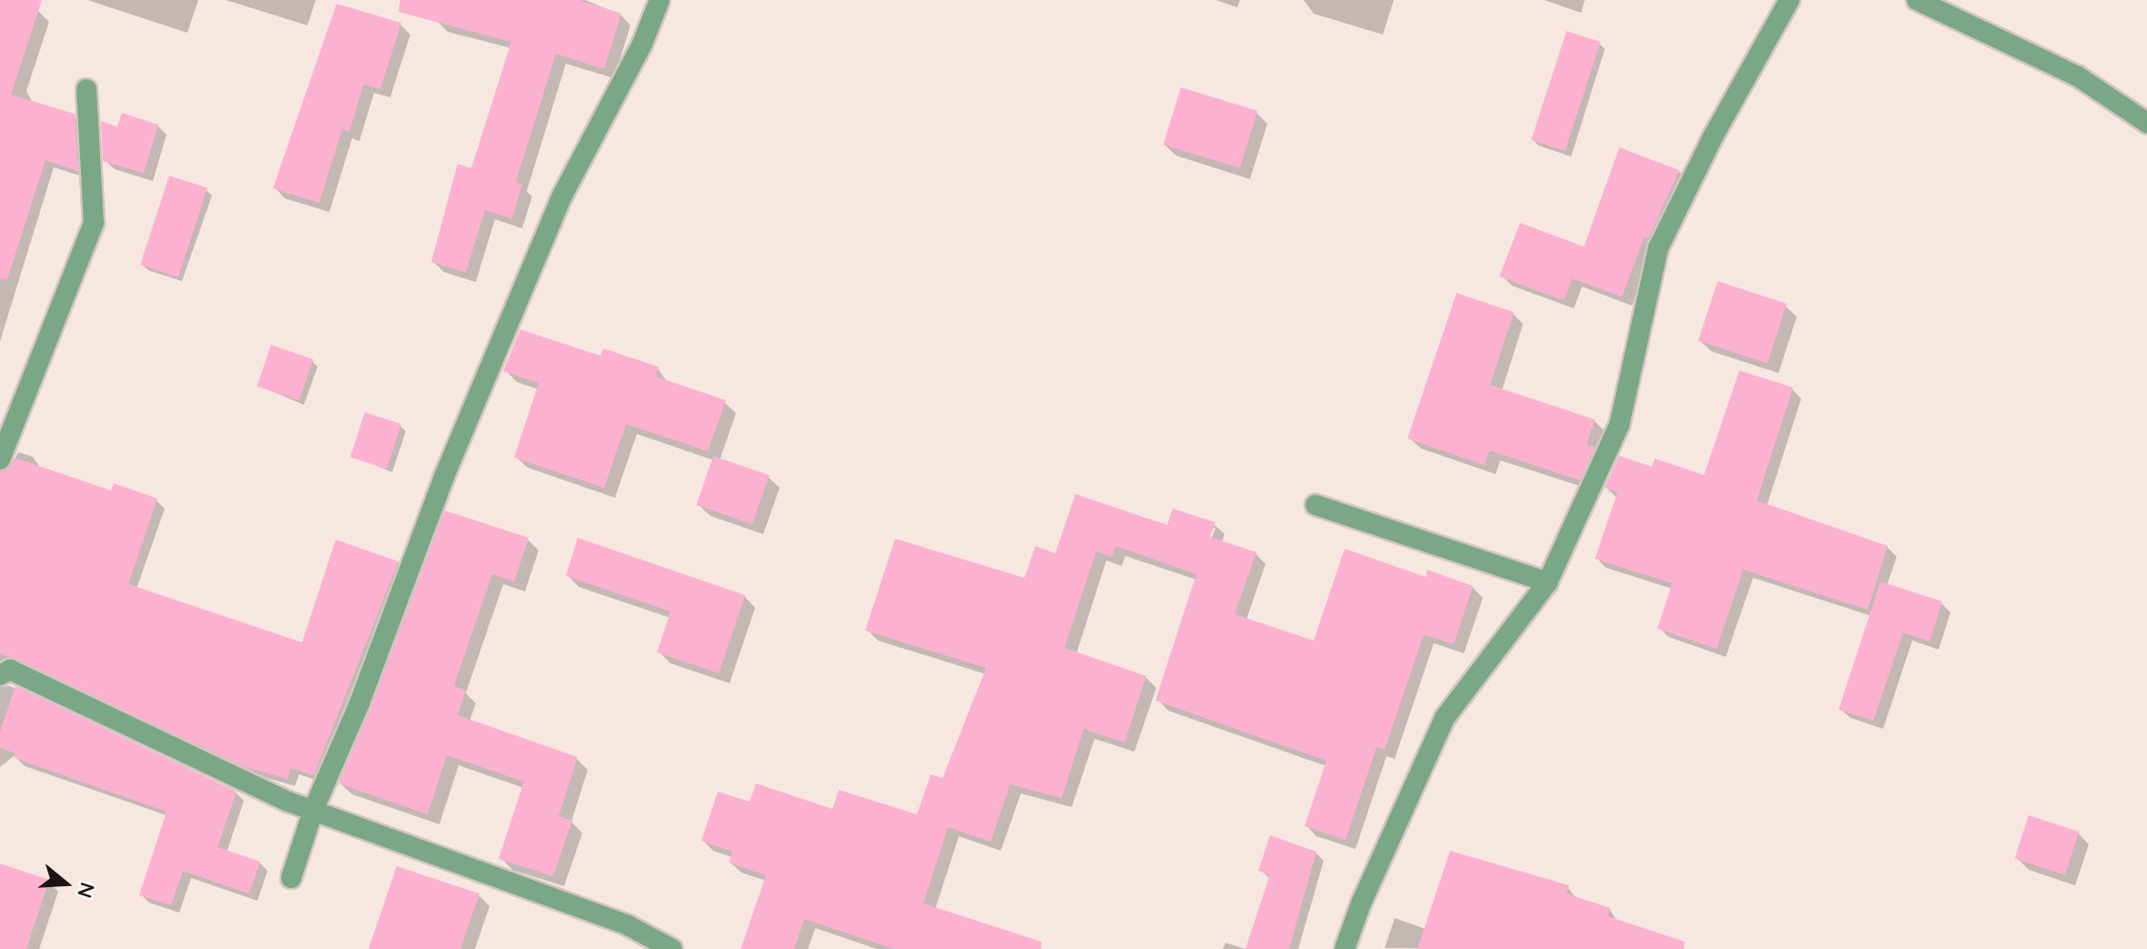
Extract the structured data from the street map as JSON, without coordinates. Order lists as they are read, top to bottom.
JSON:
{
  "north": "right"
}
